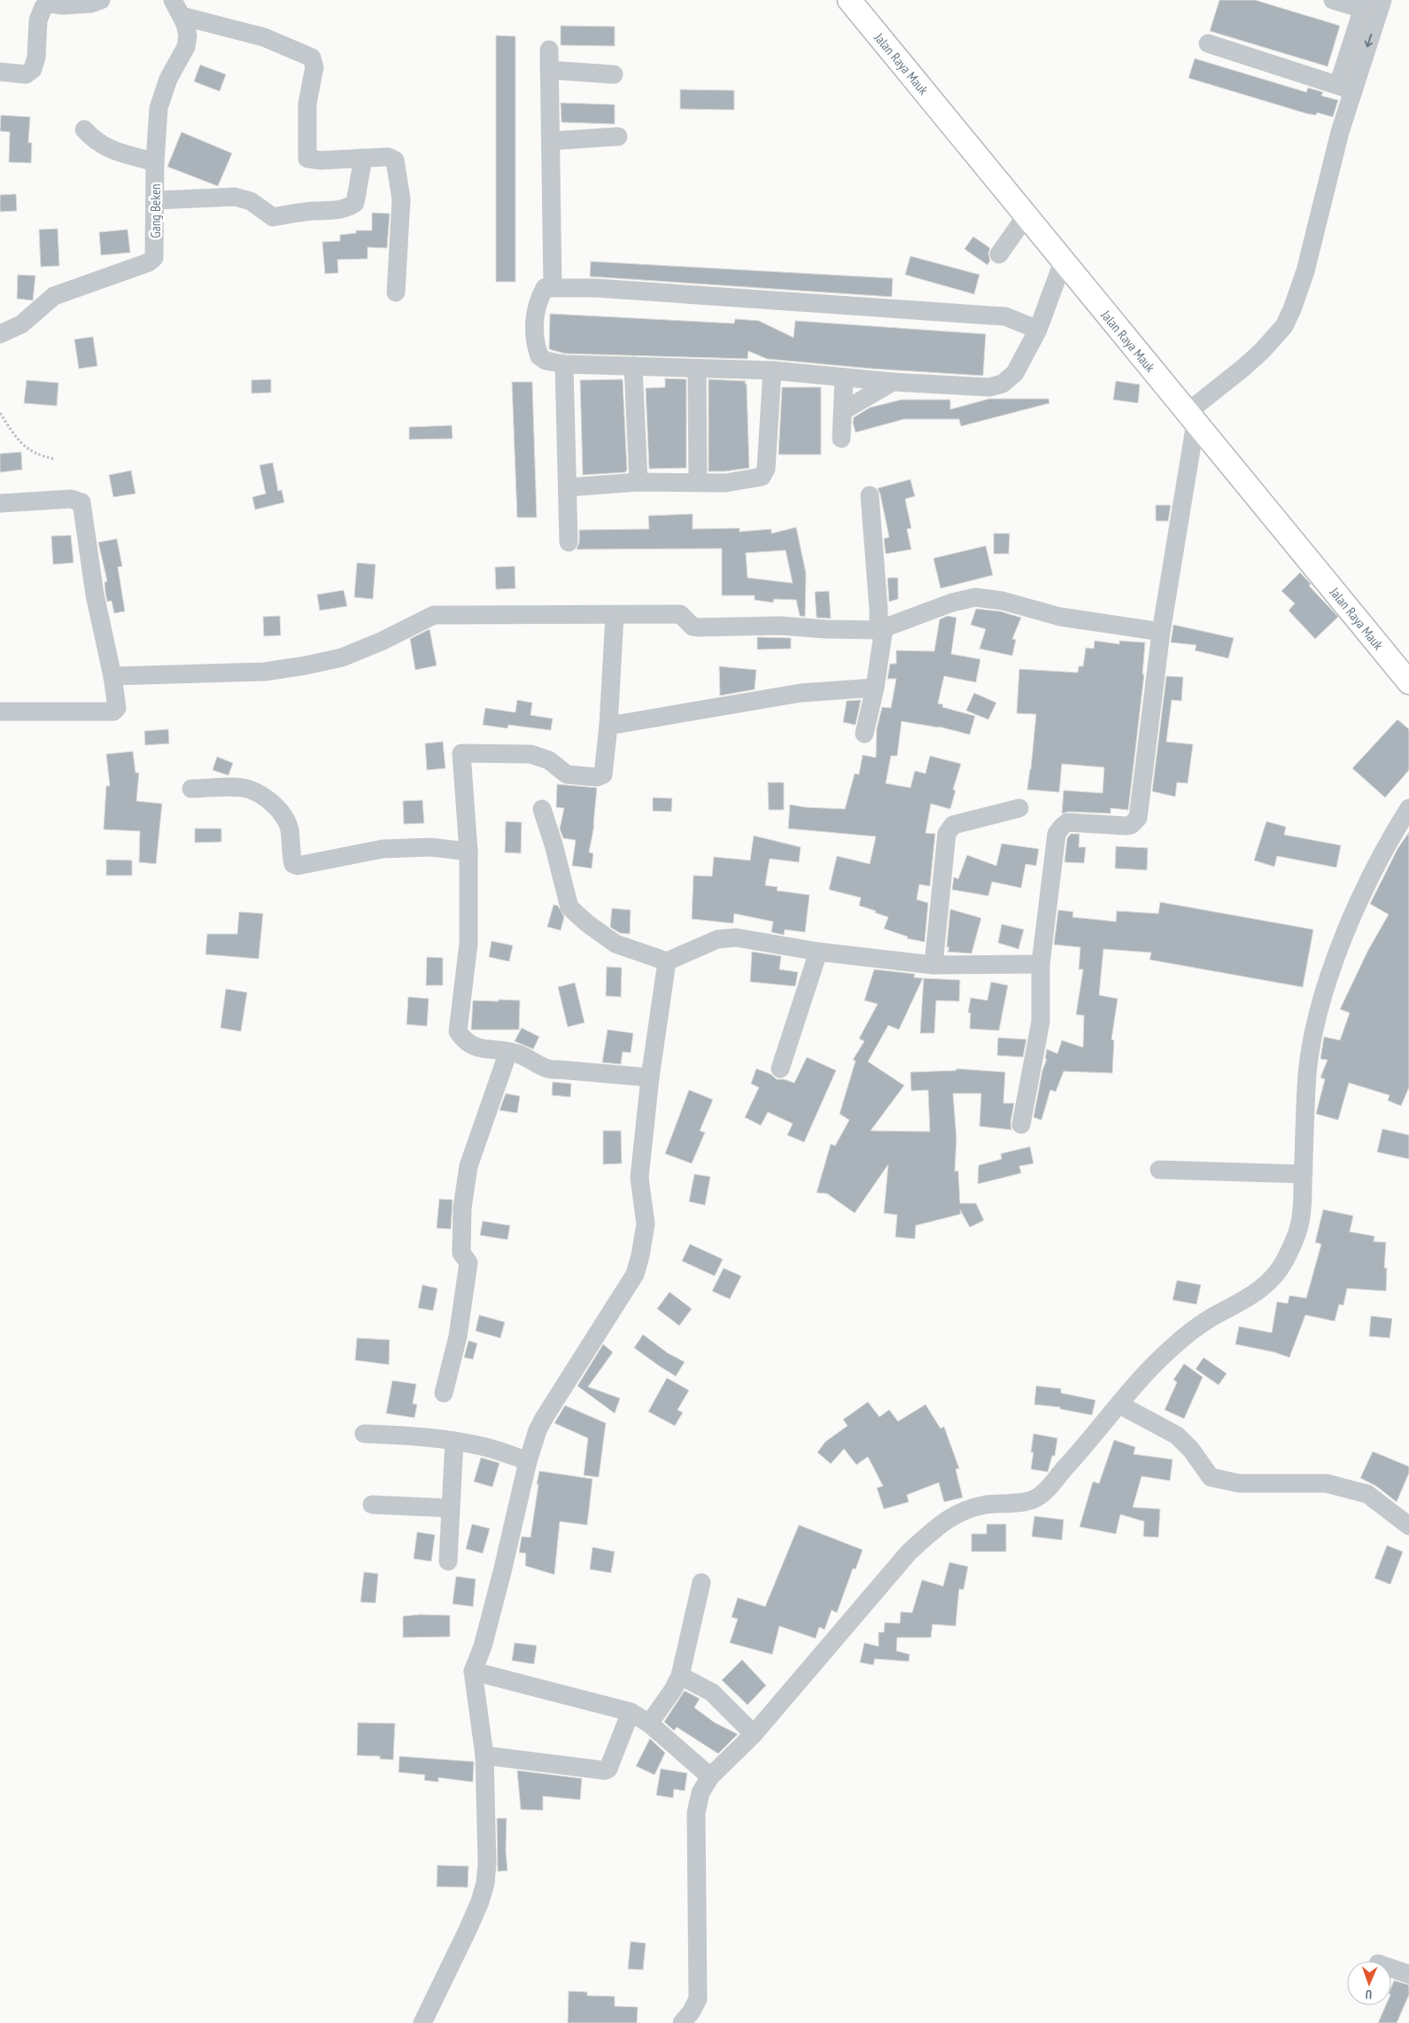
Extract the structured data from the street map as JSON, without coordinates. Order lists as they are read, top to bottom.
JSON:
{
  "streets": {
    "main road": ["Jalan Raya Mauk"],
    "street": ["Gang Beken"]
  },
  "north": "bottom"
}
